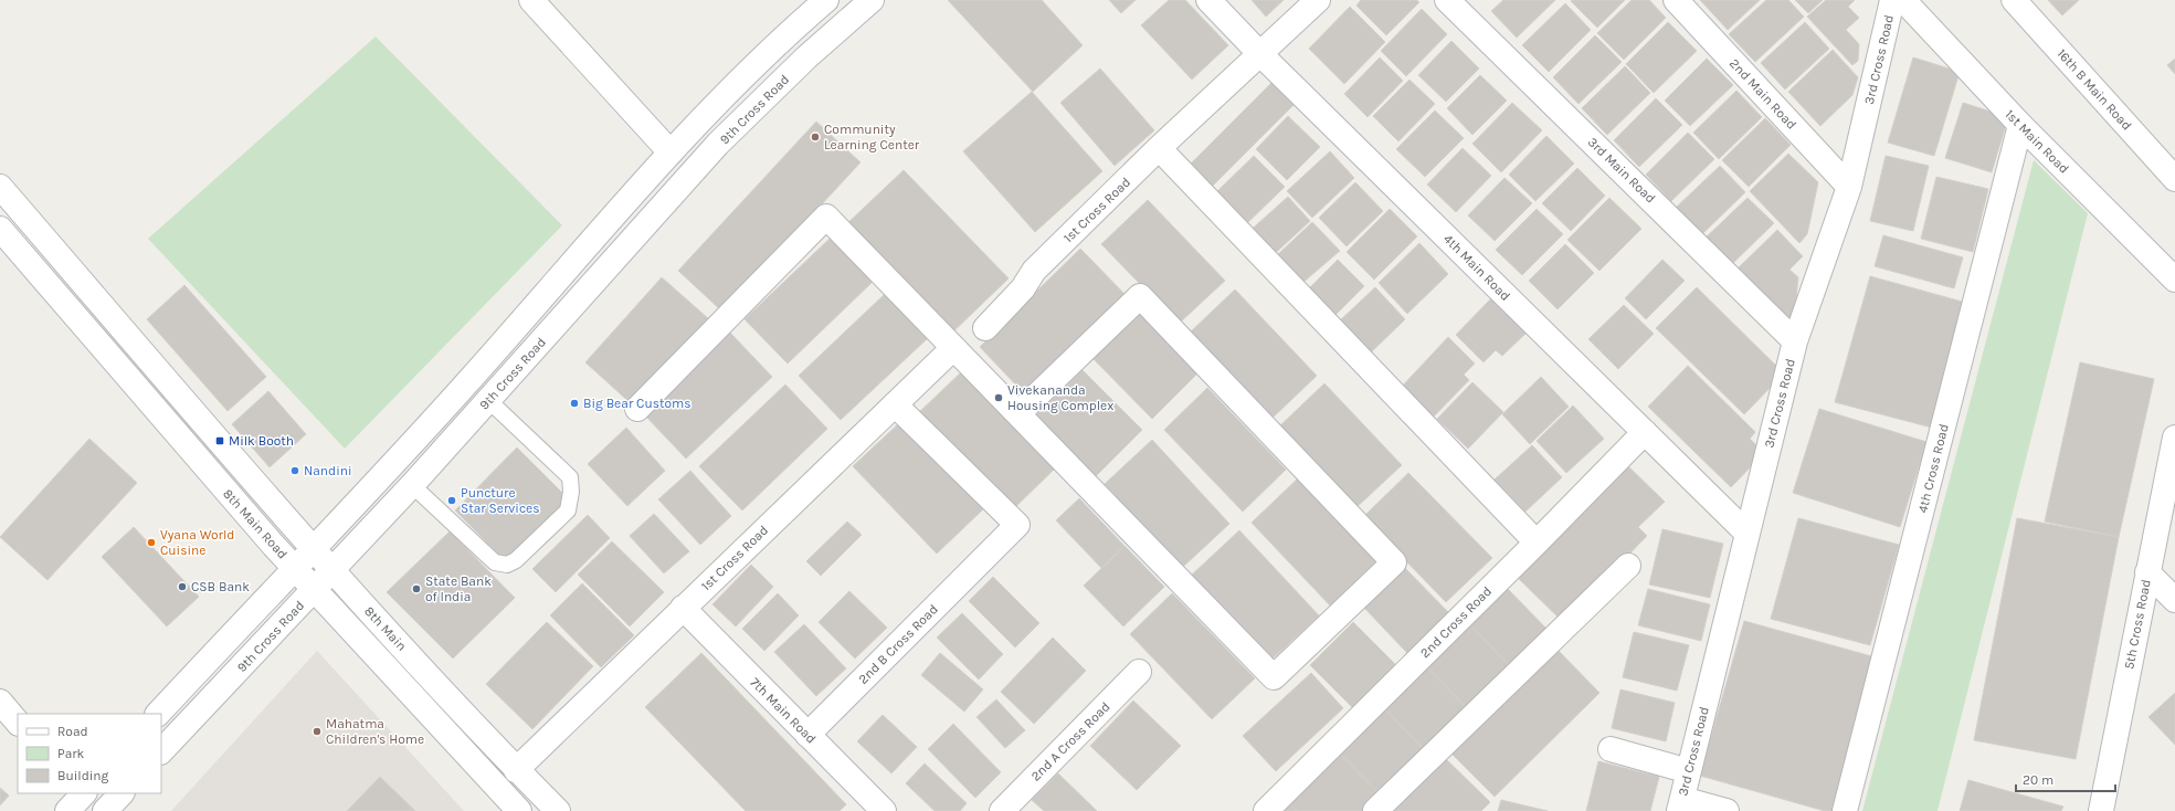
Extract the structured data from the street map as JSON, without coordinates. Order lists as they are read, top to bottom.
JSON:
{
  "streets": {
    "street": [
      "3rd Cross Road",
      "16th B Main Road",
      "2nd Main Road",
      "9th Cross Road",
      "1st Main Road",
      "3rd Main Road",
      "1st Cross Road",
      "4th Main Road",
      "4th Cross Road",
      "8th Main Road",
      "2nd Cross Road",
      "5th Cross Road",
      "8th Main",
      "2nd B Cross Road",
      "7th Main Road",
      "2nd A Cross Road"
    ]
  },
  "crossings": [
    ["3rd Cross Road", "2nd Main Road"],
    ["3rd Cross Road", "3rd Main Road"],
    ["3rd Cross Road", "4th Main Road"],
    ["9th Cross Road", "8th Main Road"],
    ["9th Cross Road", "8th Main"],
    ["1st Main Road", "4th Cross Road"],
    ["1st Cross Road", "4th Main Road"],
    ["1st Cross Road", "8th Main"],
    ["1st Cross Road", "2nd B Cross Road"],
    ["1st Cross Road", "7th Main Road"],
    ["4th Main Road", "2nd Cross Road"],
    ["2nd B Cross Road", "7th Main Road"]
  ],
  "places": {
    "other": [
      "Community Learning Center",
      "Vivekananda Housing Complex",
      "Big Bear Customs",
      "Nandini",
      "Puncture Star Services",
      "Vyana World Cuisine",
      "CSB Bank",
      "State Bank of India",
      "Mahatma Children's Home"
    ],
    "transit": ["Milk Booth"]
  },
  "legend": ["Road", "Park", "Building"],
  "scale_bar": "20 m"
}
